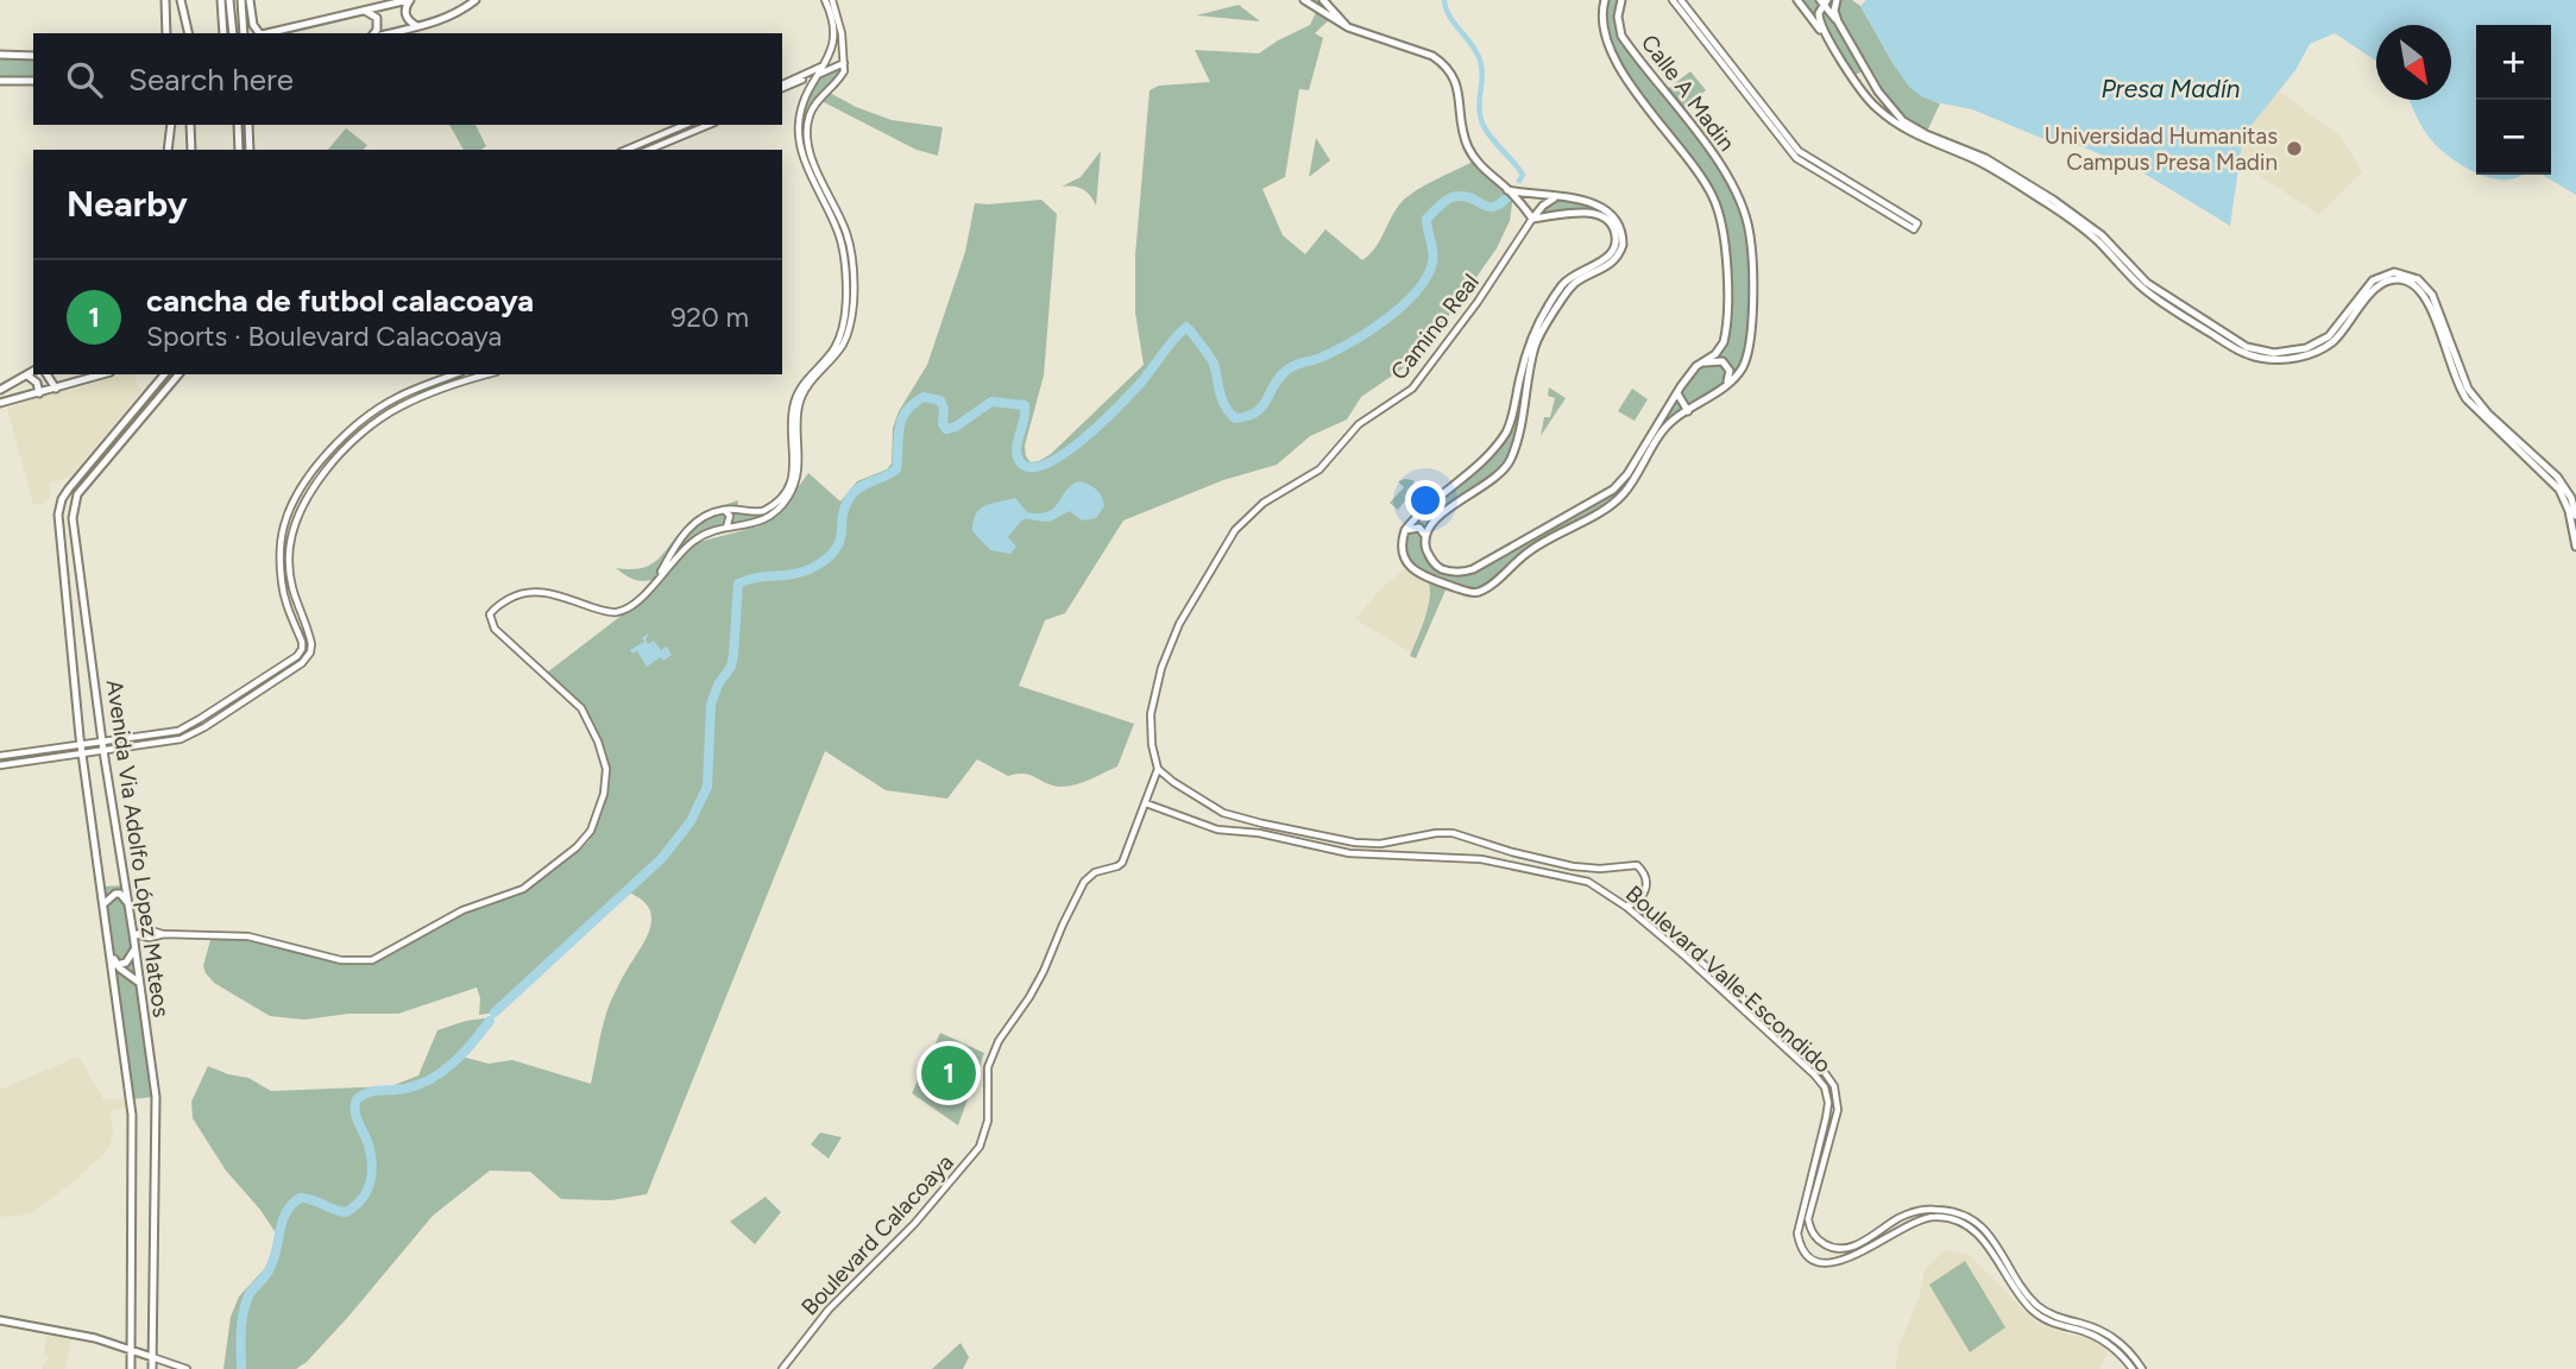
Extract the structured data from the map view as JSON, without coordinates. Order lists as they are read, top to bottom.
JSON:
{
  "streets": {
    "main road": ["Calle A Madin", "Avenida Via Adolfo López Mateos"],
    "street": ["Camino Real", "Boulevard Valle Escondido", "Boulevard Calacoaya"]
  },
  "crossings": [
    ["Boulevard Valle Escondido", "Boulevard Calacoaya"]
  ],
  "water": ["Presa Madín"],
  "places": ["Universidad Humanitas Campus Presa Madin"],
  "north": "bottom right",
  "page": {
    "map_buttons": ["+", "−"],
    "search": "Search here",
    "heading": "Nearby",
    "list": [
      {
        "mark": "1",
        "name": "cancha de futbol calacoaya",
        "note": "Sports · Boulevard Calacoaya",
        "value": "920 m"
      }
    ],
    "pins": "1"
  }
}
